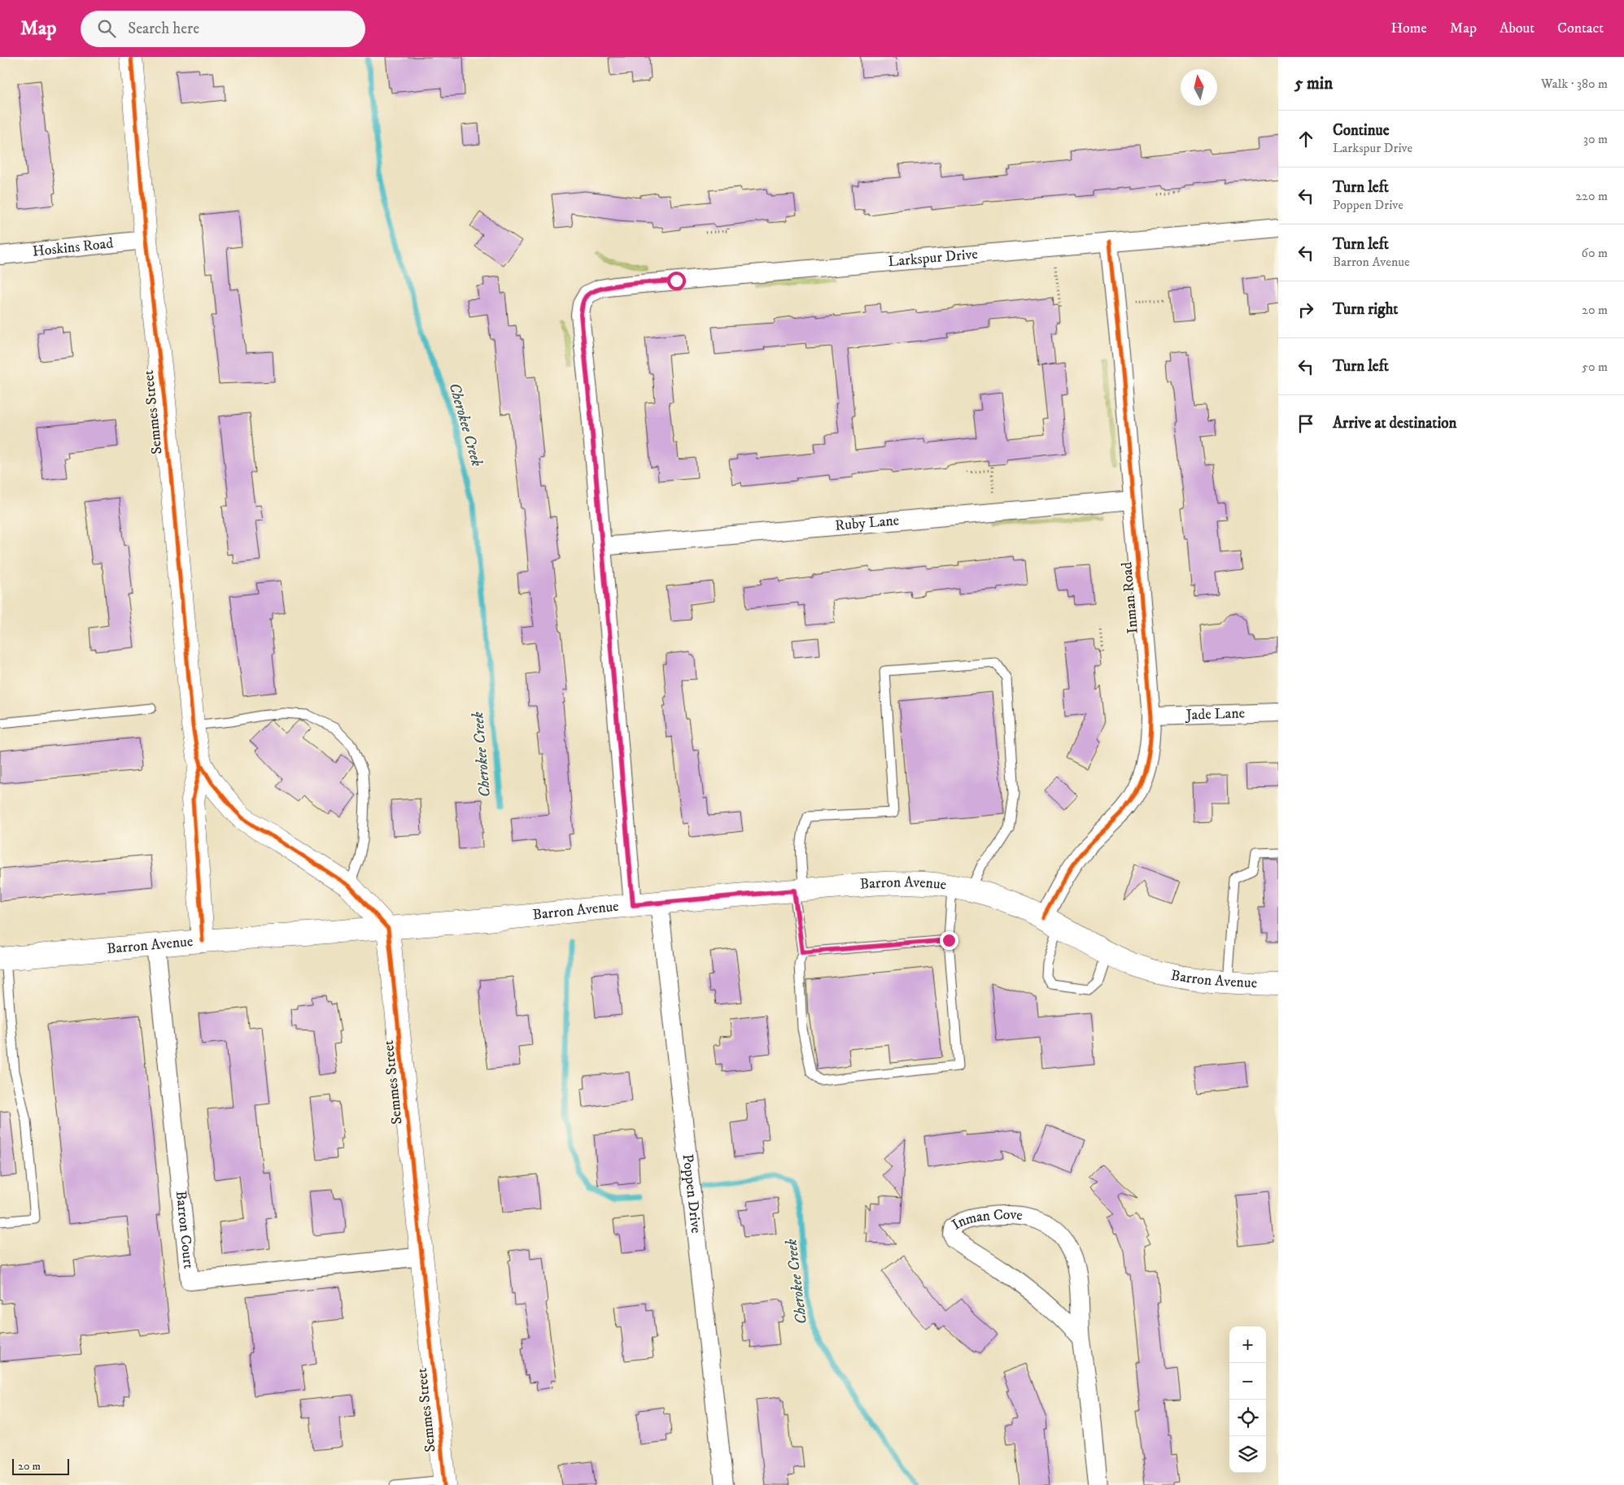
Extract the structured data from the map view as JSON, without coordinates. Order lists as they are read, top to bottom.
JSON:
{
  "streets": {
    "main road": ["Semmes Street", "Barron Avenue"],
    "street": [
      "Hoskins Road",
      "Larkspur Drive",
      "Ruby Lane",
      "Inman Road",
      "Jade Lane",
      "Poppen Drive",
      "Inman Cove",
      "Barron Court"
    ]
  },
  "crossings": [
    ["Hoskins Road", "Semmes Street"],
    ["Larkspur Drive", "Ruby Lane"],
    ["Larkspur Drive", "Inman Road"],
    ["Semmes Street", "Barron Avenue"],
    ["Semmes Street", "Barron Court"],
    ["Ruby Lane", "Inman Road"],
    ["Inman Road", "Jade Lane"],
    ["Inman Road", "Barron Avenue"],
    ["Barron Avenue", "Poppen Drive"],
    ["Barron Avenue", "Barron Court"]
  ],
  "water": ["Cherokee Creek"],
  "scale_bar": "20 m",
  "north": "top",
  "page": {
    "header": "Map",
    "search": "Search here",
    "nav": [
      "Home",
      "Map",
      "About",
      "Contact"
    ],
    "heading": ["5 min", "Walk · 380 m"],
    "list": [
      ["Continue", "Larkspur Drive", "30 m"],
      ["Turn left", "Poppen Drive", "220 m"],
      ["Turn left", "Barron Avenue", "60 m"],
      ["Turn right", "20 m"],
      ["Turn left", "50 m"],
      "Arrive at destination"
    ],
    "map_buttons": ["+", "−"],
    "scale": "20 m"
  }
}
